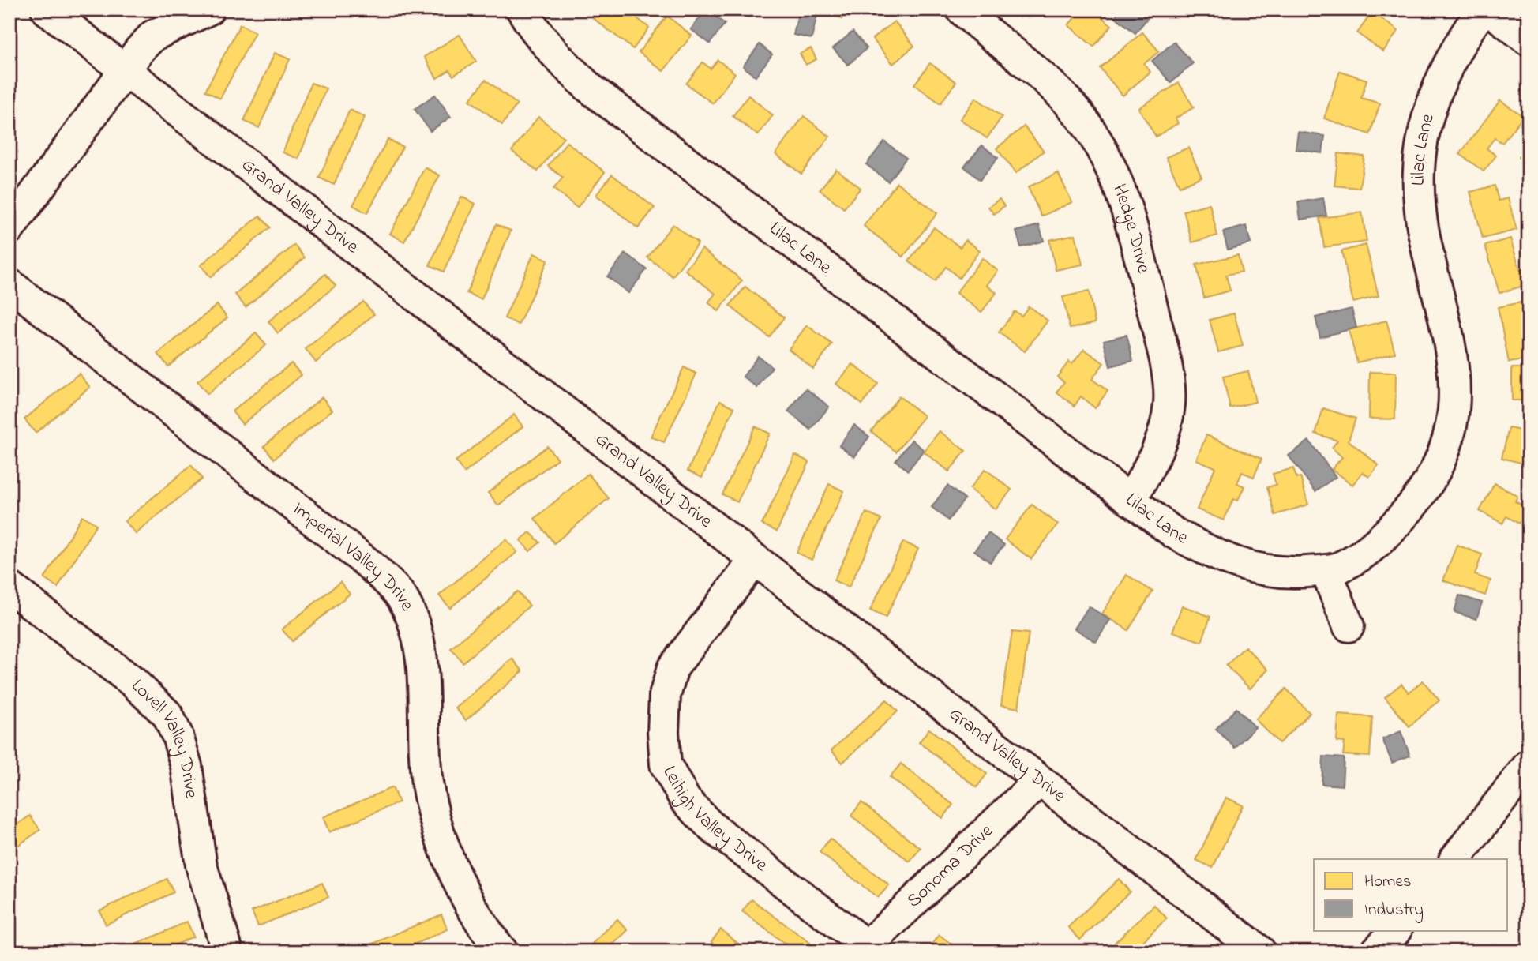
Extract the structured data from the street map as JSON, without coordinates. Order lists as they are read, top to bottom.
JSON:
{
  "streets": {
    "street": [
      "Lilac Lane",
      "Grand Valley Drive",
      "Hedge Drive",
      "Imperial Valley Drive",
      "Lovell Valley Drive",
      "Leihigh Valley Drive",
      "Sonoma Drive"
    ]
  },
  "crossings": [
    ["Lilac Lane", "Hedge Drive"],
    ["Grand Valley Drive", "Leihigh Valley Drive"],
    ["Grand Valley Drive", "Sonoma Drive"],
    ["Leihigh Valley Drive", "Sonoma Drive"]
  ],
  "legend": ["Homes", "Industry"]
}
